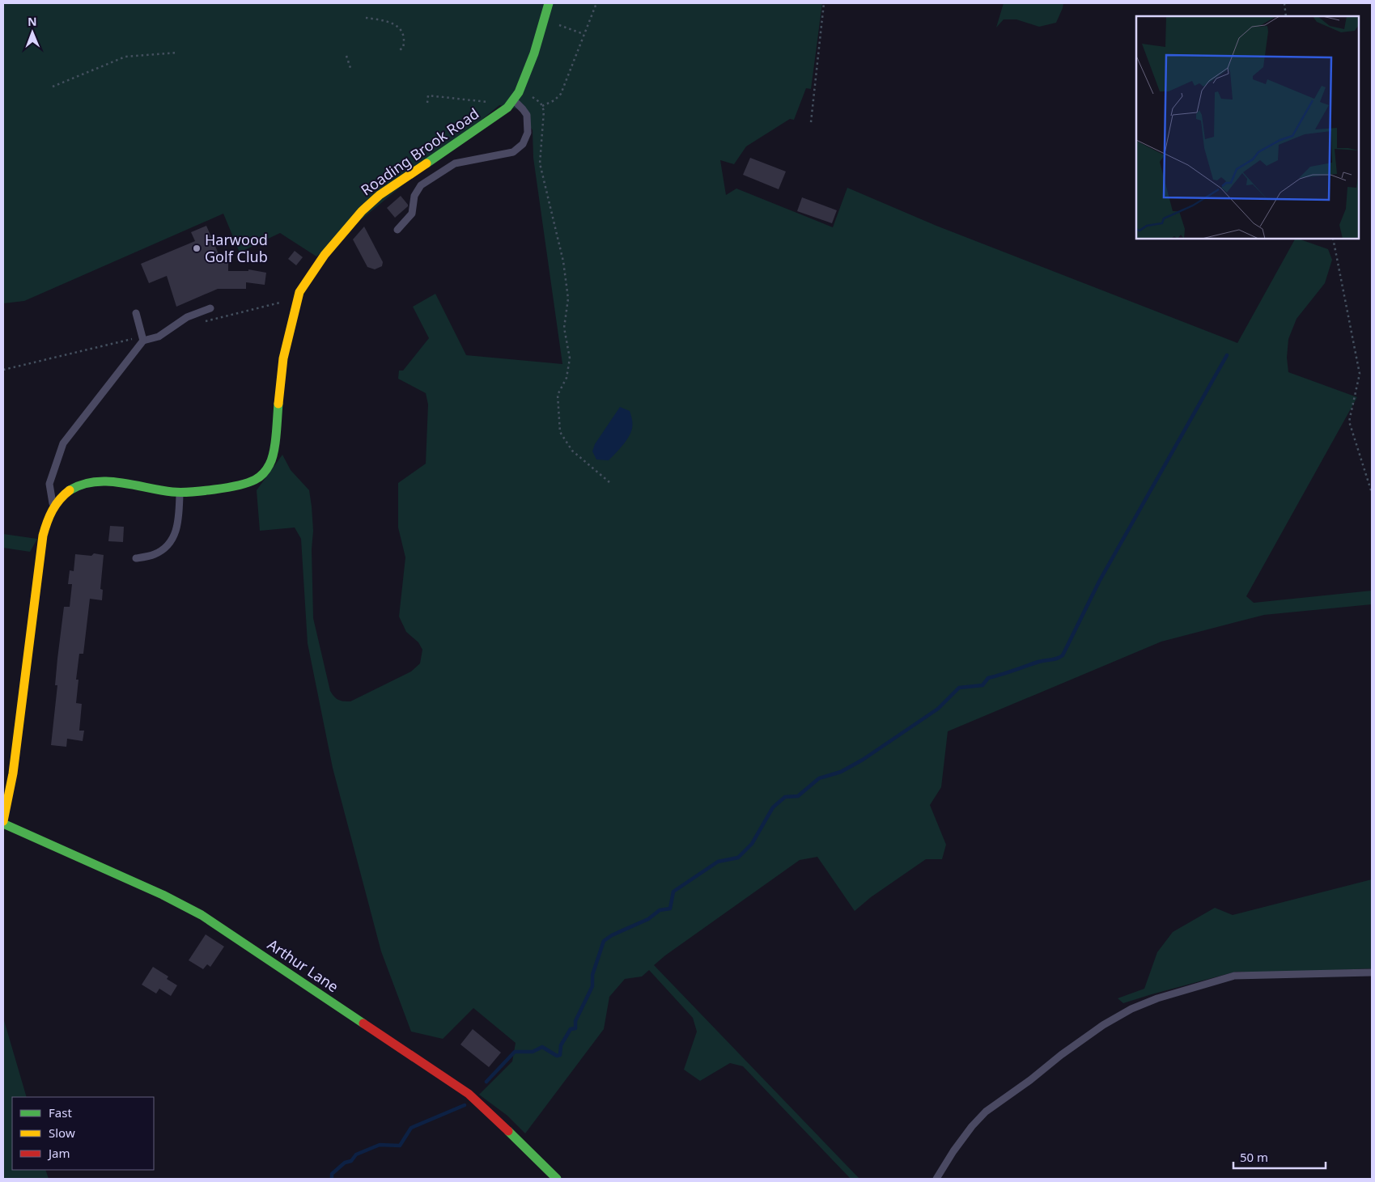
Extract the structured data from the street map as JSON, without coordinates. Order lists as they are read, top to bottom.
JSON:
{
  "streets": {
    "street": ["Roading Brook Road", "Arthur Lane"]
  },
  "crossings": [
    ["Roading Brook Road", "Arthur Lane"]
  ],
  "places": ["Harwood Golf Club"],
  "legend": ["Fast", "Slow", "Jam"],
  "scale_bar": "50 m",
  "north": "top"
}
